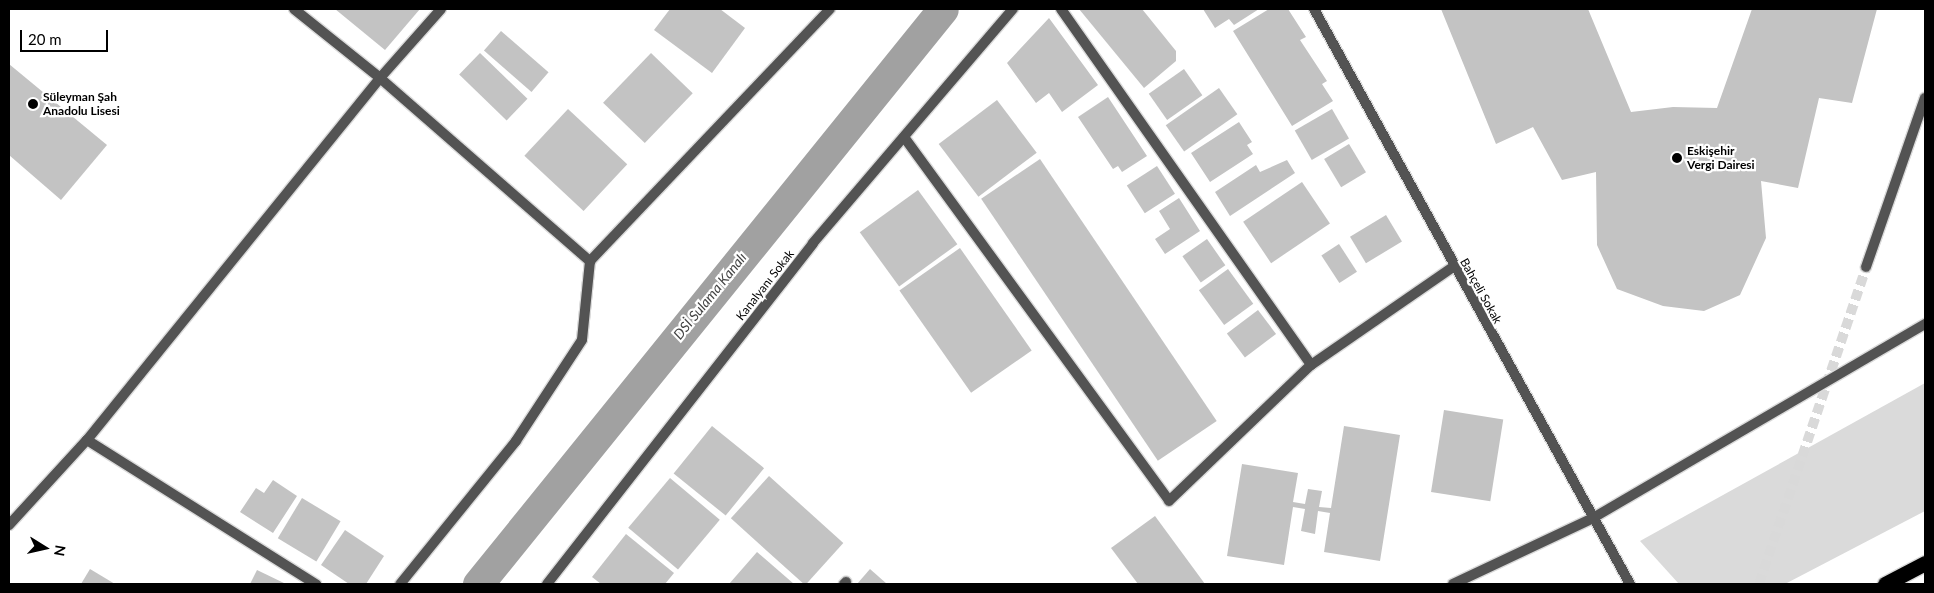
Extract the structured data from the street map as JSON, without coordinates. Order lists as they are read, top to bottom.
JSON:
{
  "streets": {
    "street": ["Kanalyanı Sokak", "Bahçeli Sokak"]
  },
  "water": ["DSİ Sulama Kanalı"],
  "places": ["Süleyman Şah Anadolu Lisesi", "Eskişehir Vergi Dairesi"],
  "scale_bar": "20 m",
  "north": "right"
}
